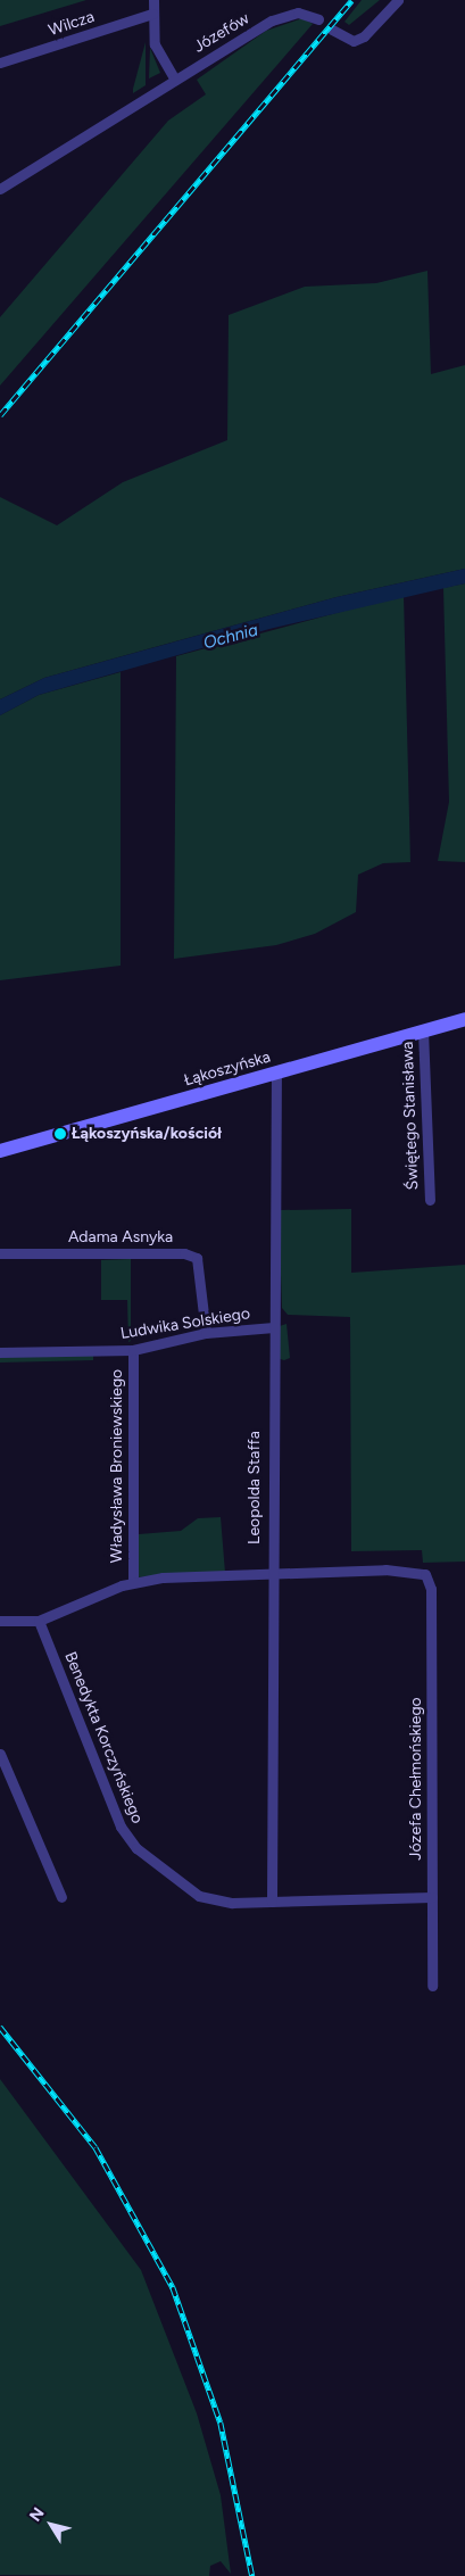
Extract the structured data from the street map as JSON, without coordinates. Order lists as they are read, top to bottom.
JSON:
{
  "streets": {
    "street": [
      "Wilcza",
      "Józefów",
      "Łąkoszyńska",
      "Świętego Stanisława",
      "Adama Asnyka",
      "Ludwika Solskiego",
      "Władysława Broniewskiego",
      "Leopolda Staffa",
      "Benedykta Korczyńskiego",
      "Józefa Chełmońskiego"
    ]
  },
  "crossings": [
    ["Łąkoszyńska", "Świętego Stanisława"],
    ["Łąkoszyńska", "Leopolda Staffa"],
    ["Adama Asnyka", "Ludwika Solskiego"],
    ["Ludwika Solskiego", "Władysława Broniewskiego"],
    ["Ludwika Solskiego", "Leopolda Staffa"],
    ["Leopolda Staffa", "Benedykta Korczyńskiego"],
    ["Leopolda Staffa", "Józefa Chełmońskiego"],
    ["Benedykta Korczyńskiego", "Józefa Chełmońskiego"]
  ],
  "water": ["Ochnia"],
  "places": ["Łąkoszyńska/kościół"],
  "north": "top left"
}
